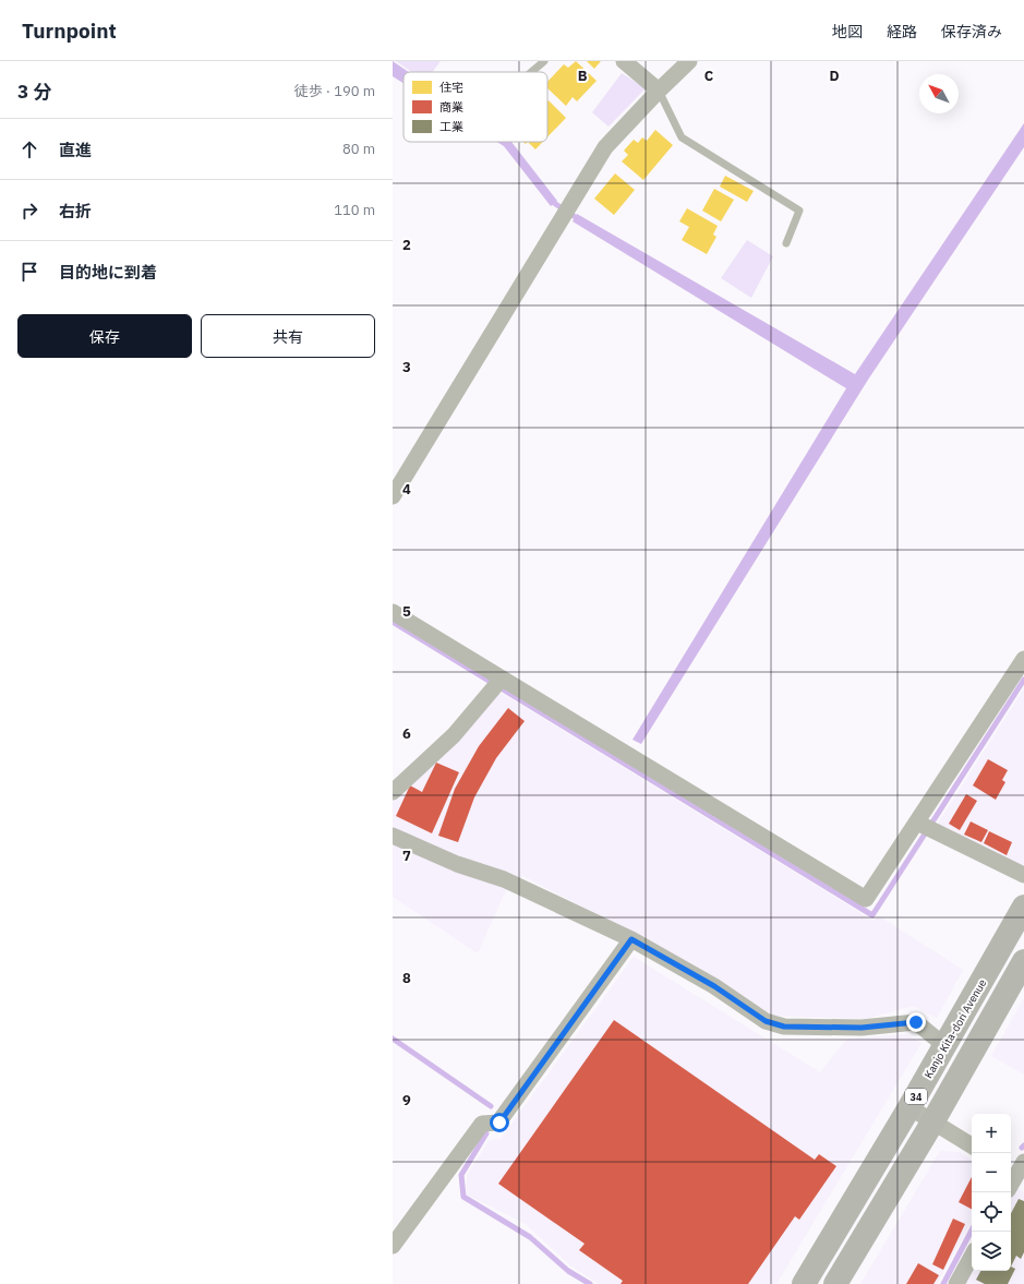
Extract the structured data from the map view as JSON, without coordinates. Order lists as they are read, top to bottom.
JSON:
{
  "streets": {
    "highway": ["Kanjo Kita-dori Avenue", "34"]
  },
  "legend": ["住宅", "商業", "工業"],
  "north": "top left",
  "page": {
    "header": "Turnpoint",
    "nav": ["地図", "経路", "保存済み"],
    "heading": ["3 分", "徒歩 · 190 m"],
    "list": [
      ["直進", "80 m"],
      ["右折", "110 m"],
      "目的地に到着"
    ],
    "buttons": ["保存", "共有"],
    "map_buttons": ["+", "−"]
  },
  "grid": {
    "columns": ["B", "C", "D"],
    "rows": [
      "2",
      "3",
      "4",
      "5",
      "6",
      "7",
      "8",
      "9"
    ]
  }
}
